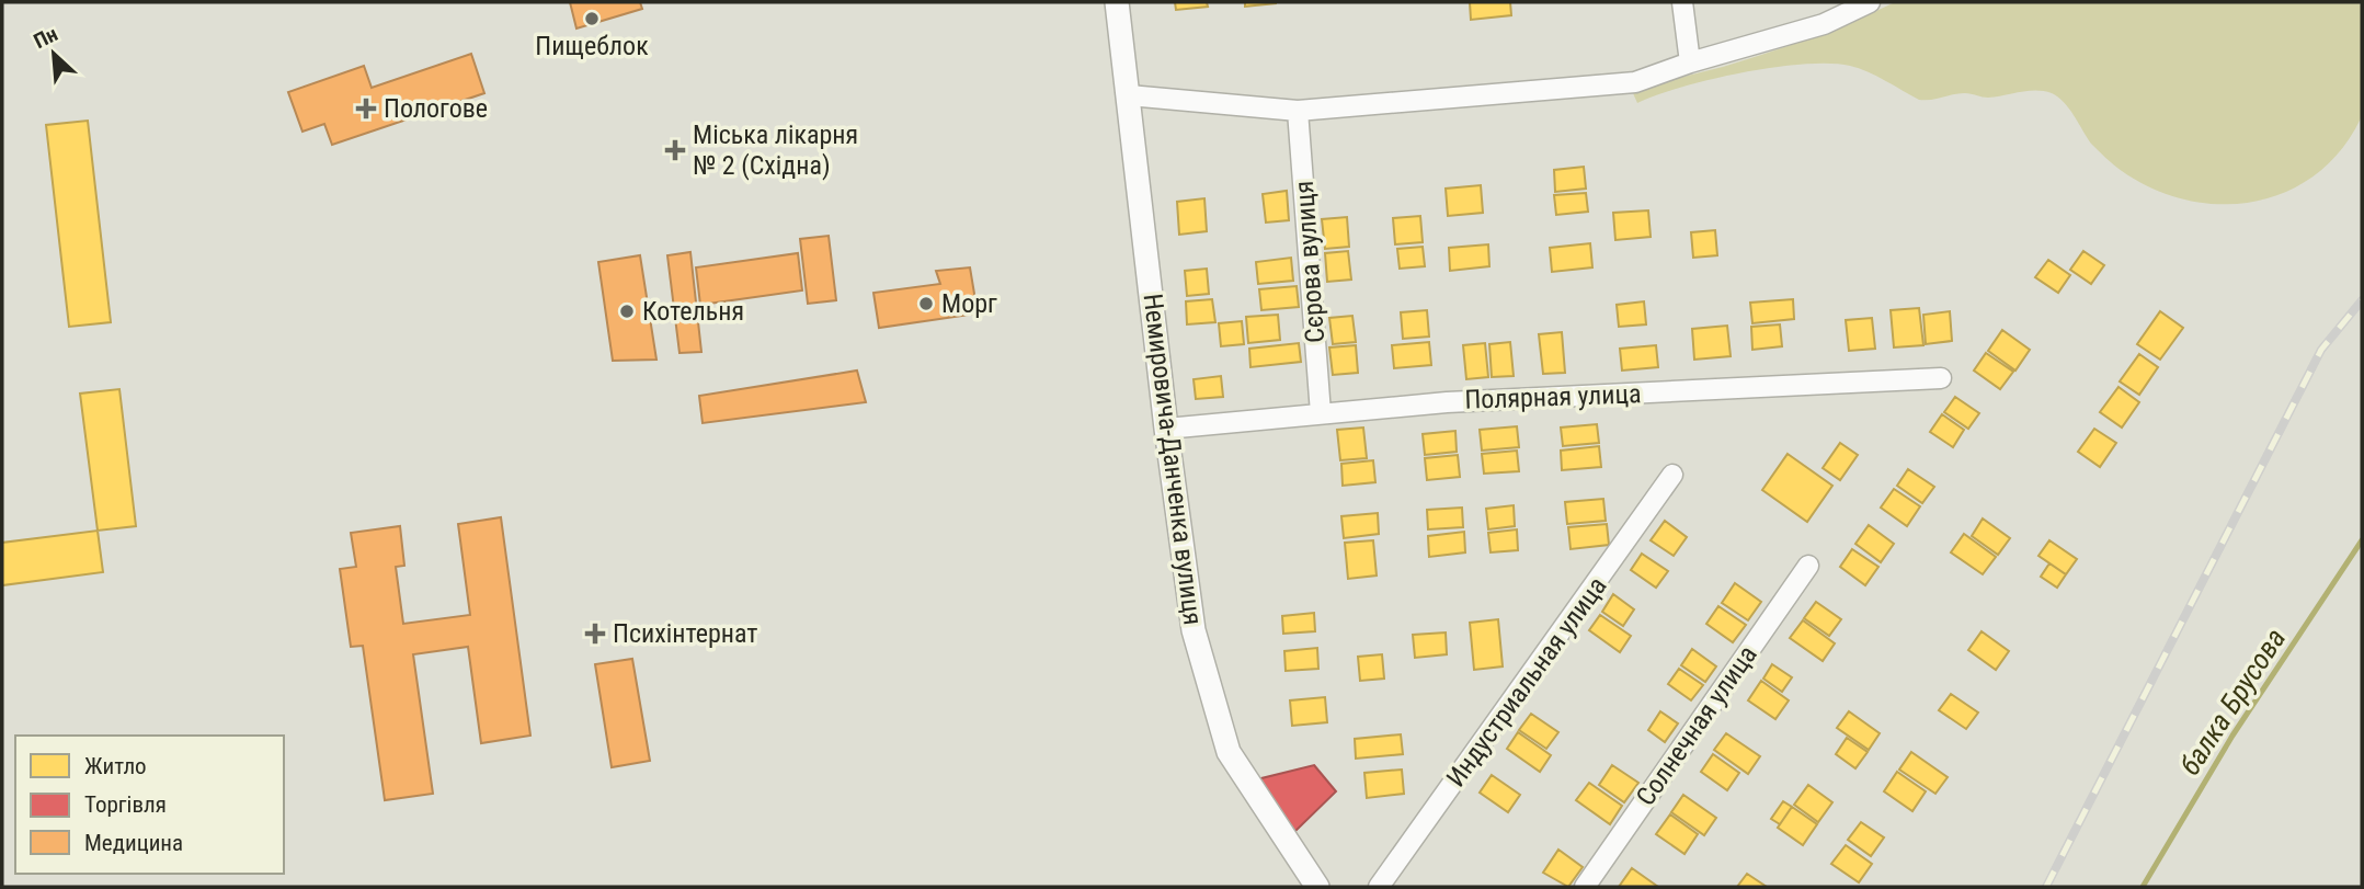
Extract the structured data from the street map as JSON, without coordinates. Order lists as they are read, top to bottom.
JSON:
{
  "streets": {
    "street": [
      "Сєрова вулиця",
      "Полярная улица",
      "Немировича-Данченка вулиця",
      "Индустриальная улица",
      "Солнечная улица"
    ]
  },
  "crossings": [
    ["Сєрова вулиця", "Полярная улица"],
    ["Полярная улица", "Немировича-Данченка вулиця"]
  ],
  "water": ["балка Брусова"],
  "places": {
    "other": ["Пищеблок", "Морг", "Котельня"],
    "health": ["Пологове", "Міська лікарня № 2 (Східна)", "Психінтернат"]
  },
  "legend": ["Житло", "Торгівля", "Медицина"],
  "north": "top left"
}
